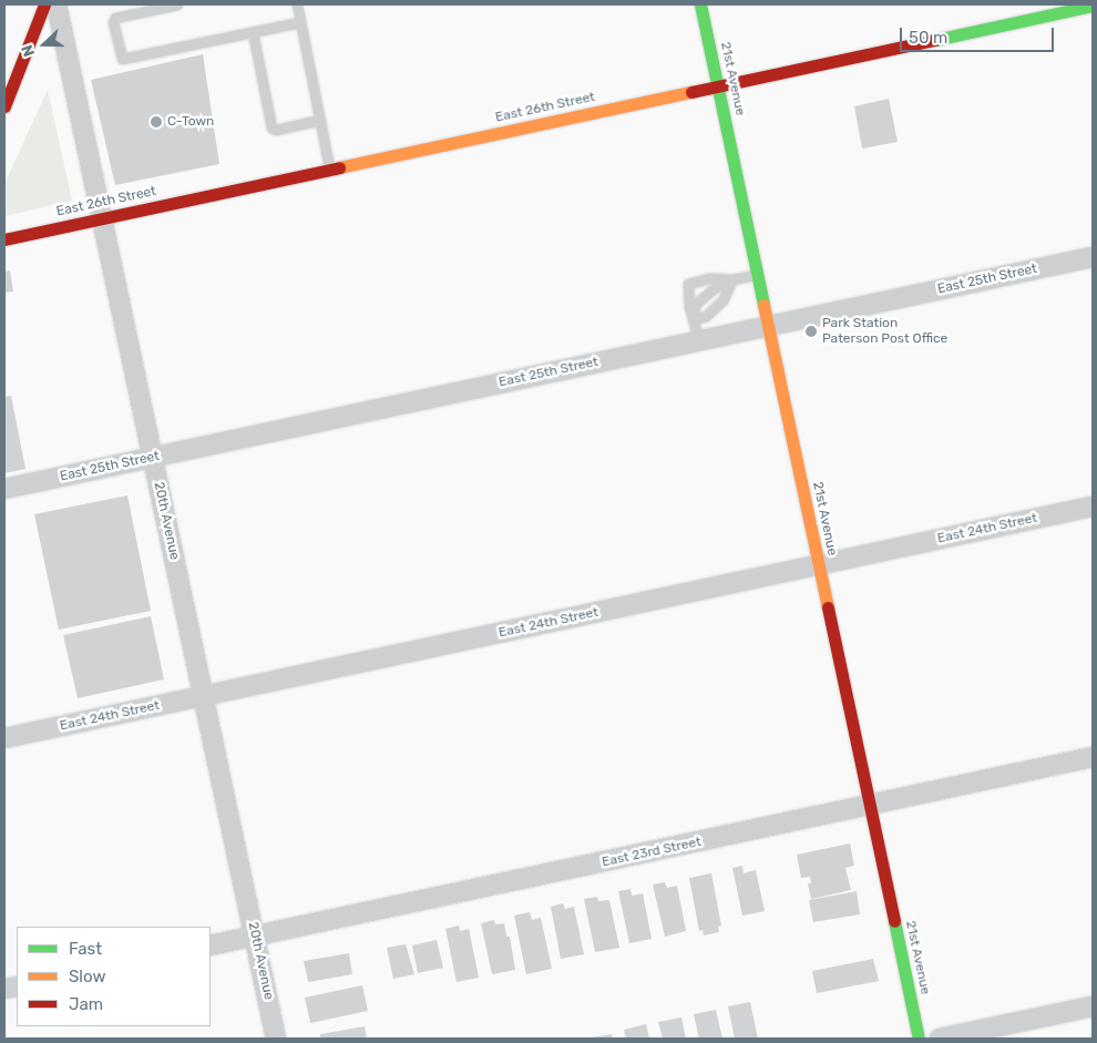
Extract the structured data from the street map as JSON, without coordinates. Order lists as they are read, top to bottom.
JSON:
{
  "streets": {
    "street": [
      "21st Avenue",
      "East 26th Street",
      "East 25th Street",
      "20th Avenue",
      "East 24th Street",
      "East 23rd Street"
    ]
  },
  "crossings": [
    ["21st Avenue", "East 26th Street"],
    ["21st Avenue", "East 25th Street"],
    ["21st Avenue", "East 24th Street"],
    ["21st Avenue", "East 23rd Street"],
    ["East 26th Street", "20th Avenue"],
    ["East 25th Street", "20th Avenue"],
    ["20th Avenue", "East 24th Street"],
    ["20th Avenue", "East 23rd Street"]
  ],
  "places": ["C-Town", "Park Station Paterson Post Office"],
  "legend": ["Fast", "Slow", "Jam"],
  "scale_bar": "50 m",
  "north": "left"
}
